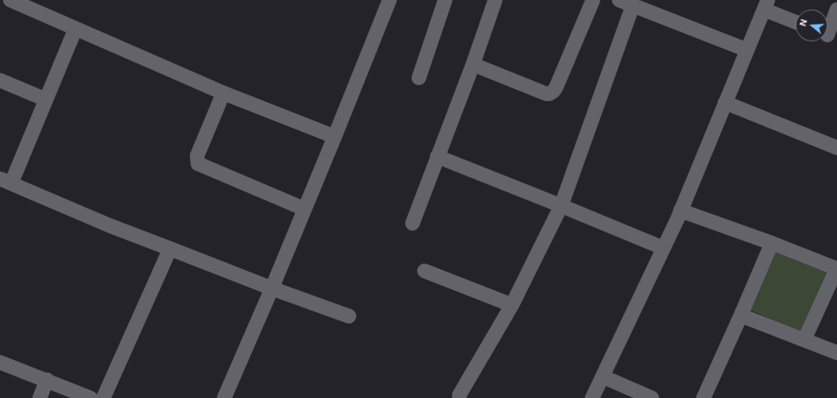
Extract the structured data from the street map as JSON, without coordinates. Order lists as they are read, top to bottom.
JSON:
{
  "north": "left"
}
